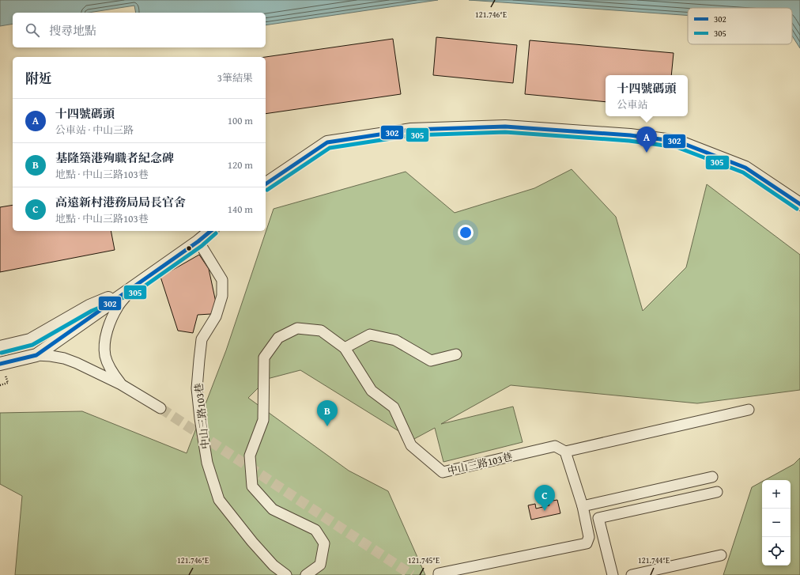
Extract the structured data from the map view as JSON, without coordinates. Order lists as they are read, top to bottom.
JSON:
{
  "streets": {
    "street": ["中山三路103巷"]
  },
  "lines": ["transit line 302", "transit line 305"],
  "legend": ["302", "305"],
  "page": {
    "search": "搜尋地點",
    "heading": ["附近", "3筆結果"],
    "popup": ["十四號碼頭", "公車站"],
    "list": [
      {
        "mark": "A",
        "name": "十四號碼頭",
        "note": "公車站 · 中山三路",
        "value": "100 m"
      },
      {
        "mark": "B",
        "name": "基隆築港殉職者紀念碑",
        "note": "地點 · 中山三路103巷",
        "value": "120 m"
      },
      {
        "mark": "C",
        "name": "高遠新村港務局局長官舍",
        "note": "地點 · 中山三路103巷",
        "value": "140 m"
      }
    ],
    "pins": ["A", "B", "C"],
    "map_buttons": ["+", "−"]
  },
  "coordinates": ["121.746°E", "121.745°E", "121.744°E"]
}
